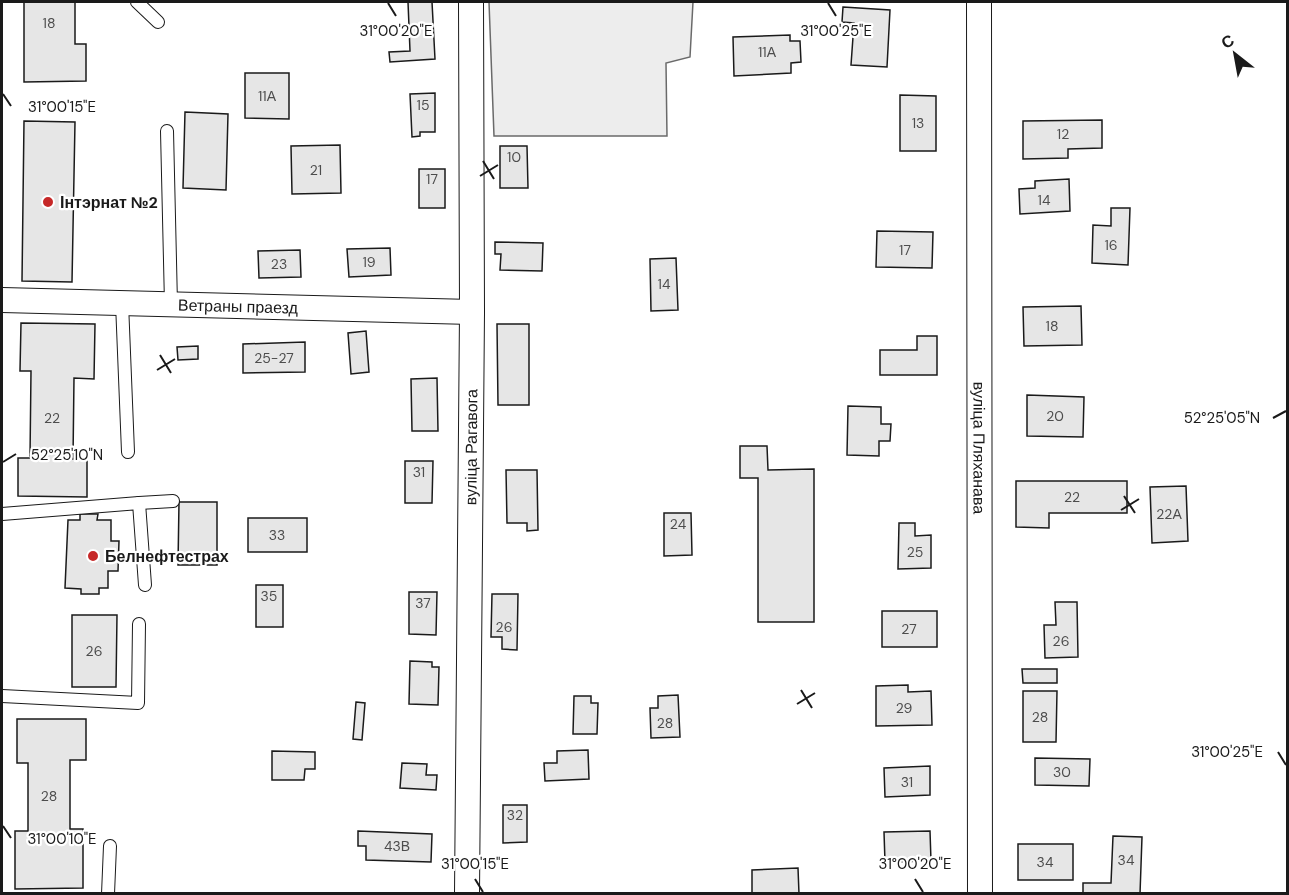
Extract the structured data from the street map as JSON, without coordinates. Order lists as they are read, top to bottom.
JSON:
{
  "streets": {
    "street": ["Ветраны праезд", "вуліца Рагавога", "вуліца Пляханава"]
  },
  "crossings": [
    ["Ветраны праезд", "вуліца Рагавога"]
  ],
  "places": ["Інтэрнат №2", "Белнефтестрах"],
  "house_numbers": [
    "18",
    "11А",
    "11А",
    "15",
    "13",
    "12",
    "10",
    "21",
    "17",
    "14",
    "16",
    "17",
    "19",
    "23",
    "14",
    "18",
    "25-27",
    "20",
    "22",
    "31",
    "22",
    "22А",
    "24",
    "33",
    "25",
    "35",
    "37",
    "26",
    "27",
    "26",
    "26",
    "29",
    "28",
    "28",
    "30",
    "31",
    "28",
    "32",
    "43В",
    "34",
    "34"
  ],
  "north": "top left",
  "coordinates": [
    "31°00'20\"E",
    "31°00'25\"E",
    "31°00'15\"E",
    "52°25'05\"N",
    "52°25'10\"N",
    "31°00'10\"E"
  ]
}
